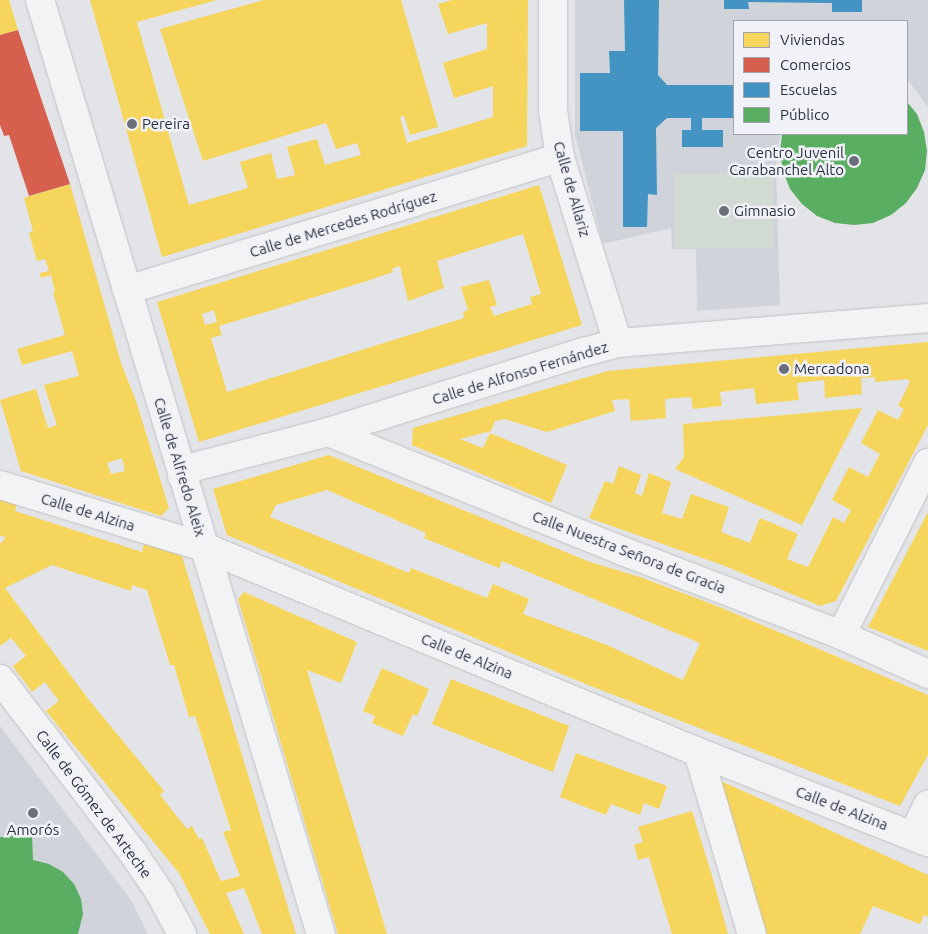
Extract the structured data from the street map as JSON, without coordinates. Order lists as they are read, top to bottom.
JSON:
{
  "streets": {
    "street": [
      "Calle de Allariz",
      "Calle de Mercedes Rodríguez",
      "Calle de Alfonso Fernández",
      "Calle de Alfredo Aleix",
      "Calle de Alzina",
      "Calle Nuestra Señora de Gracia",
      "Calle de Gómez de Arteche"
    ]
  },
  "crossings": [
    ["Calle de Allariz", "Calle de Mercedes Rodríguez"],
    ["Calle de Allariz", "Calle de Alfonso Fernández"],
    ["Calle de Mercedes Rodríguez", "Calle de Alfredo Aleix"],
    ["Calle de Alfonso Fernández", "Calle de Alfredo Aleix"],
    ["Calle de Alfonso Fernández", "Calle Nuestra Señora de Gracia"],
    ["Calle de Alfredo Aleix", "Calle de Alzina"]
  ],
  "places": [
    "Pereira",
    "Centro Juvenil Carabanchel Alto",
    "Gimnasio",
    "Mercadona",
    "Amorós"
  ],
  "legend": [
    "Viviendas",
    "Comercios",
    "Escuelas",
    "Público"
  ]
}
